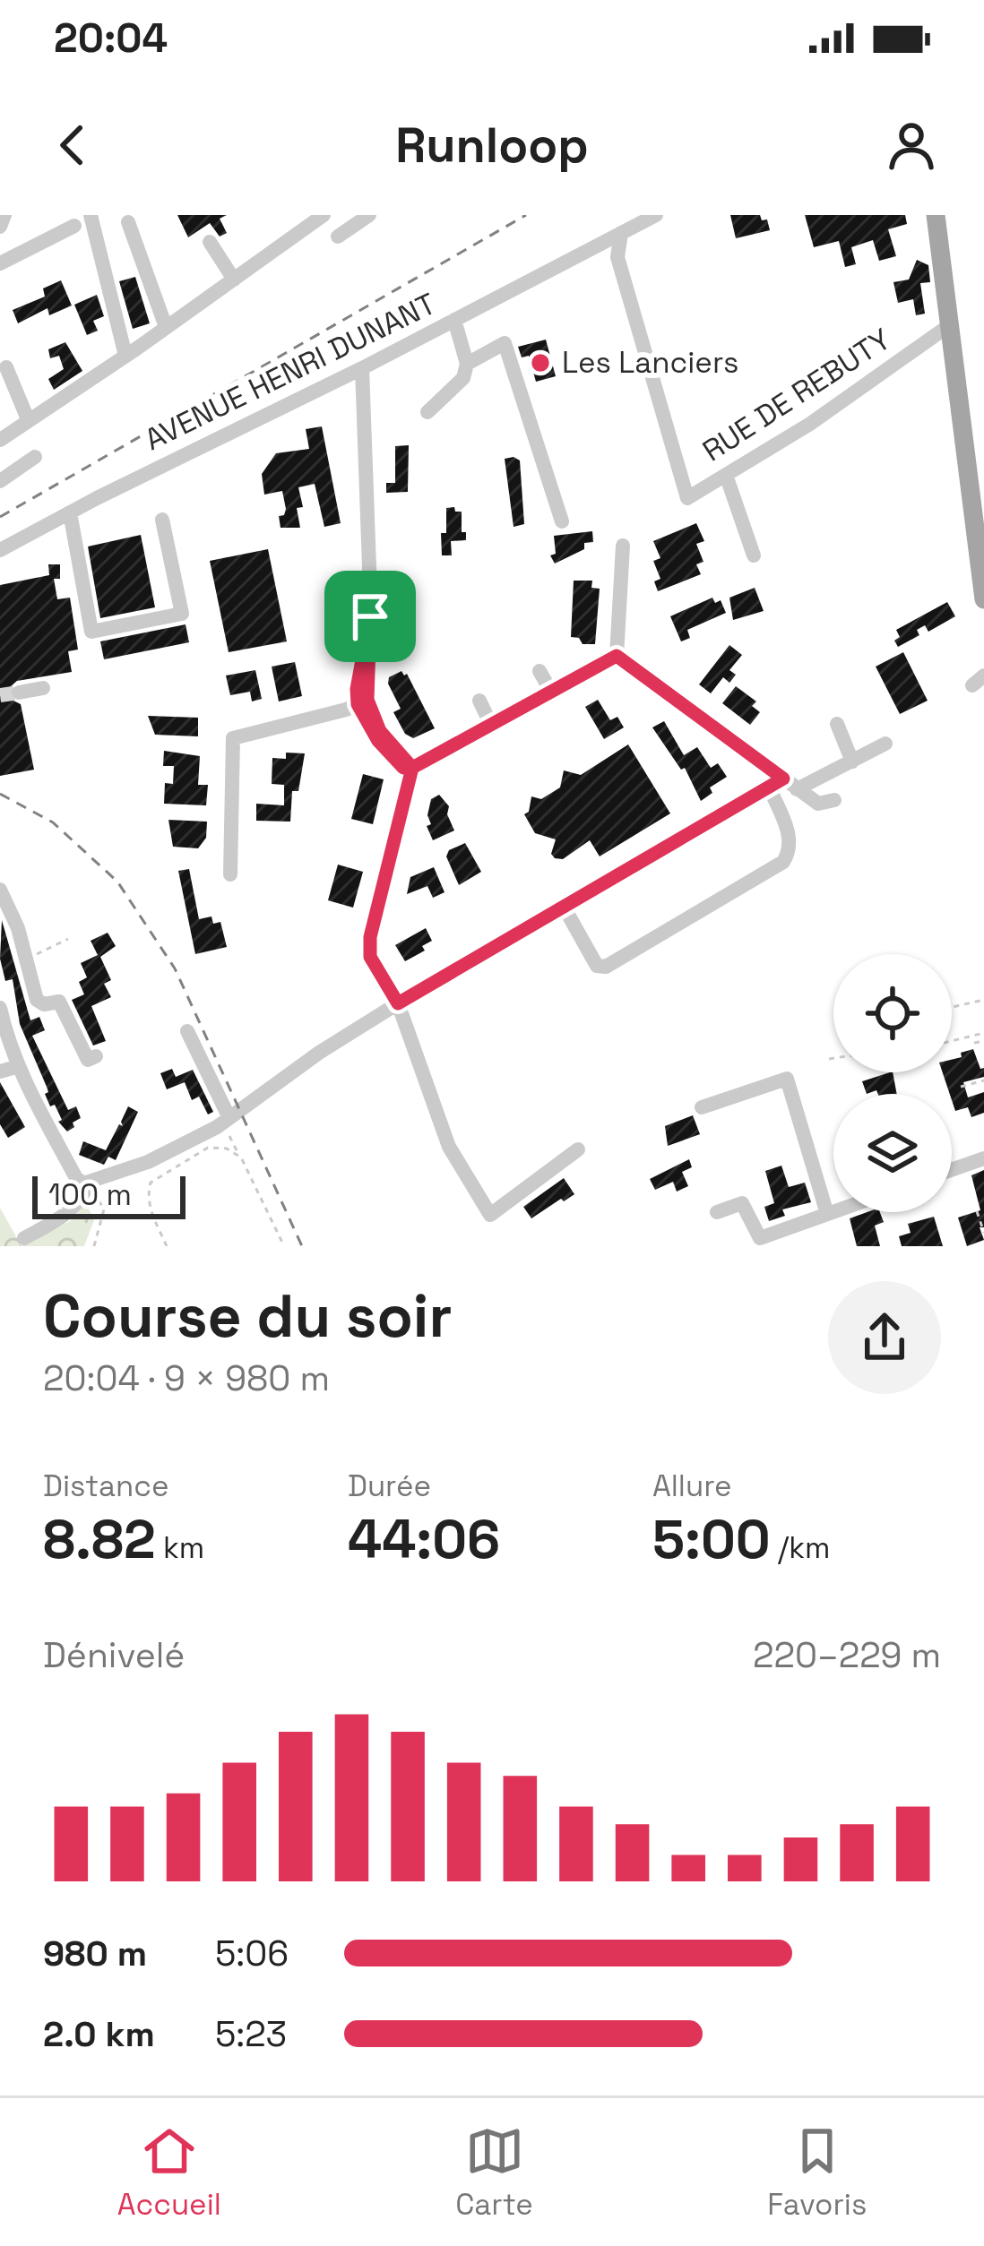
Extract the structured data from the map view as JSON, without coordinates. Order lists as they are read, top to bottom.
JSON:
{
  "streets": {
    "street": ["AVENUE HENRI DUNANT", "RUE DE REBUTY"]
  },
  "crossings": [
    ["AVENUE HENRI DUNANT", "RUE DE REBUTY"]
  ],
  "places": ["Les Lanciers"],
  "scale_bar": "100 m",
  "page": {
    "status": "20:04",
    "header": "Runloop",
    "scale": "100 m",
    "heading": ["Course du soir", "20:04 · 9 × 980 m"],
    "stats": [
      ["Distance", "8.82 km"],
      ["Durée", "44:06"],
      ["Allure", "5:00 /km"]
    ],
    "chart": ["Dénivelé", "220–229 m"],
    "list": [
      {
        "name": "980 m",
        "note": "5:06"
      },
      {
        "name": "2.0 km",
        "note": "5:23"
      }
    ],
    "tabs": ["Accueil", "Carte", "Favoris"]
  }
}
